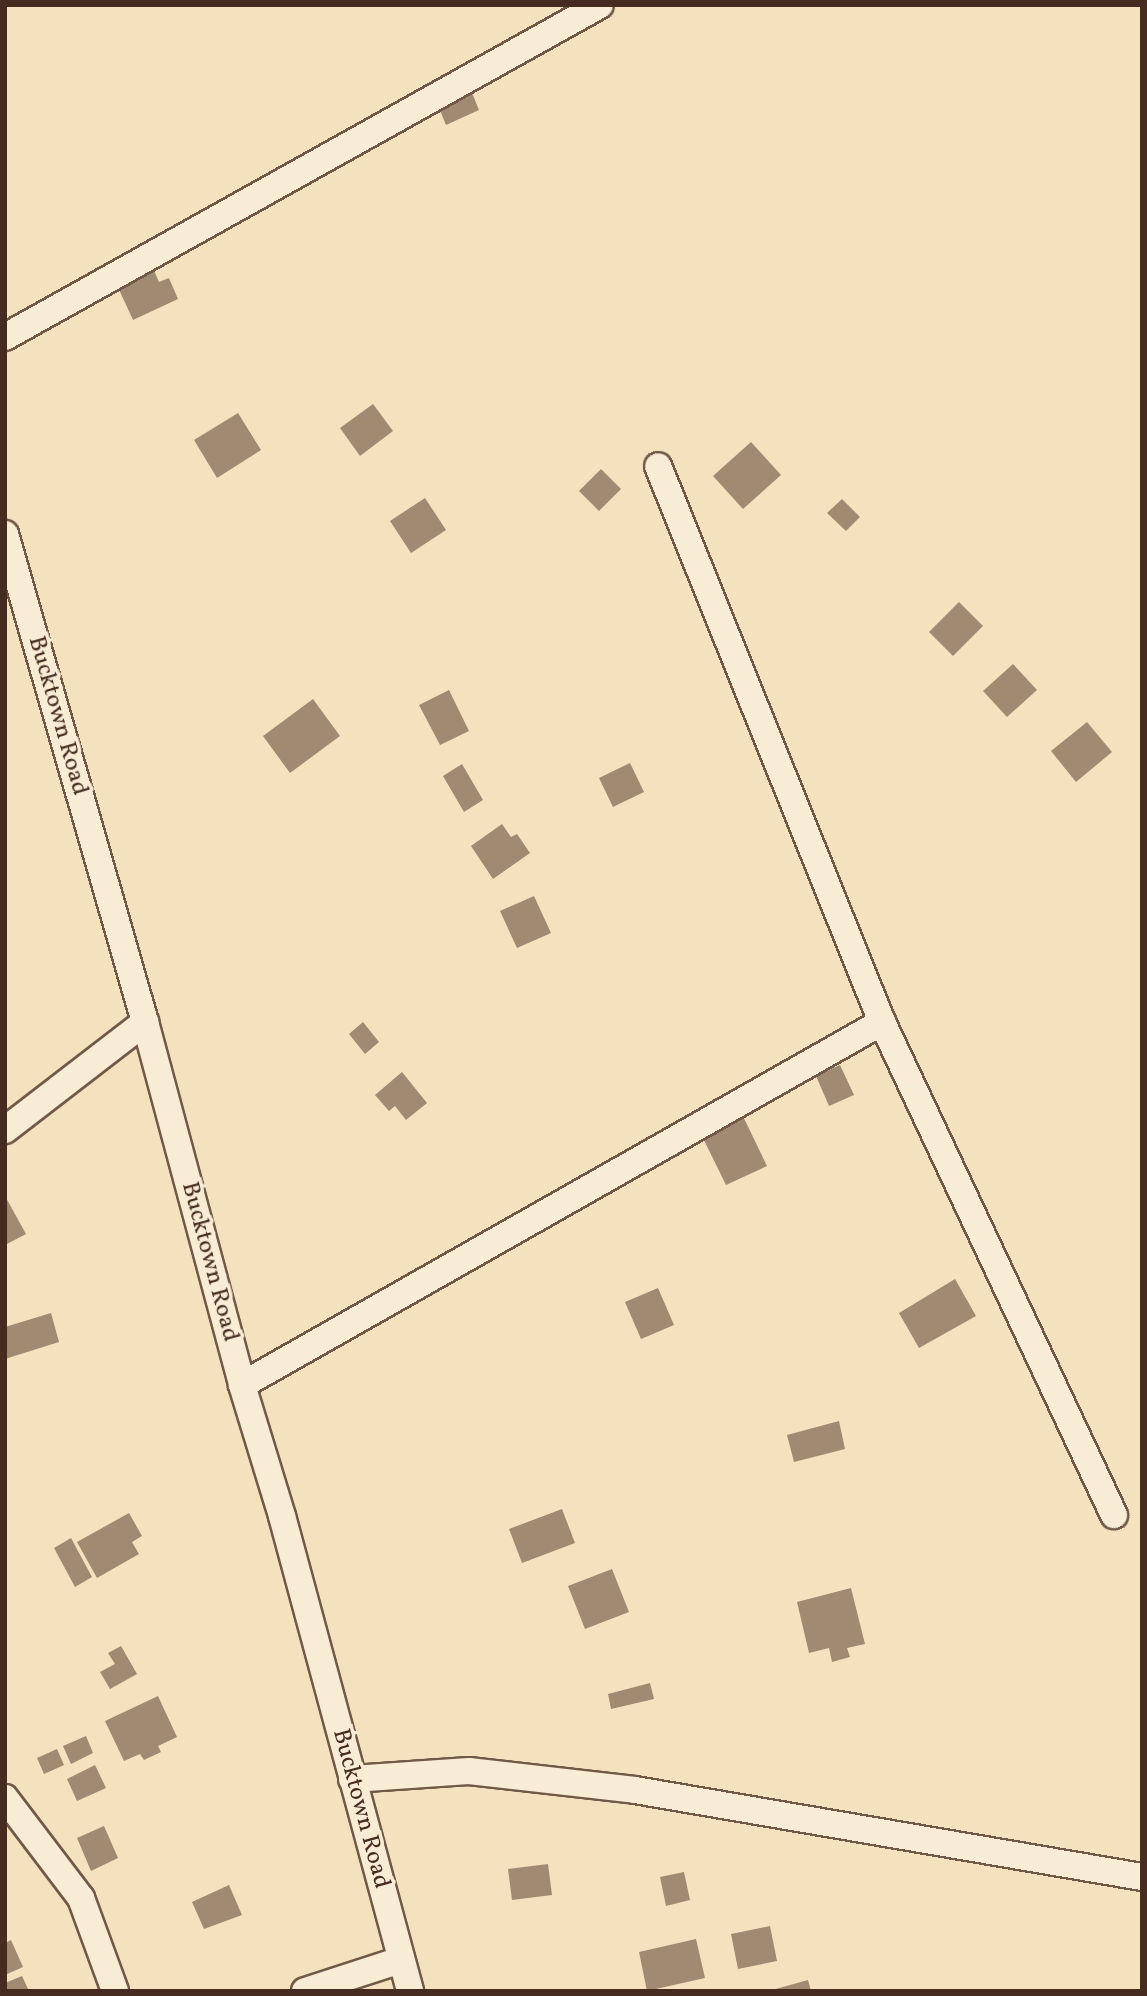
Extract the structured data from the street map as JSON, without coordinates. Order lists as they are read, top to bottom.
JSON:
{
  "streets": {
    "street": ["Bucktown Road"]
  }
}
